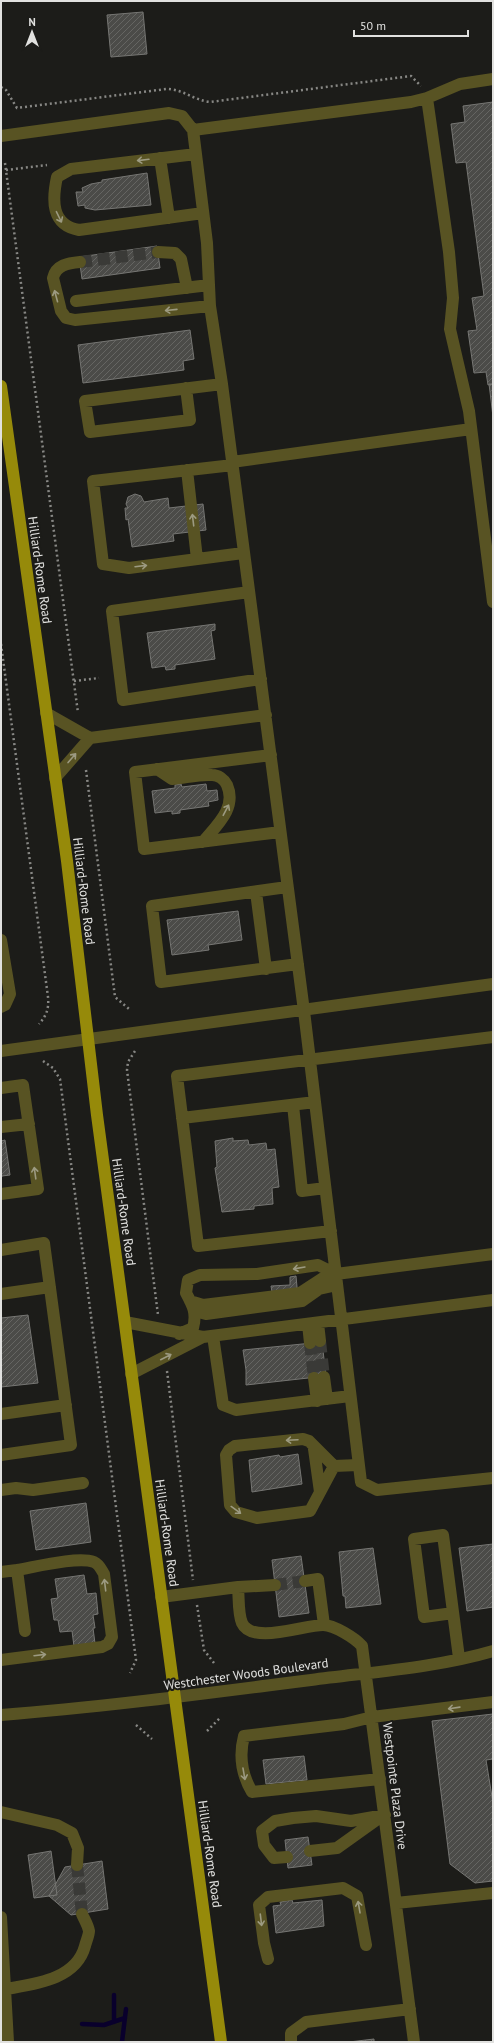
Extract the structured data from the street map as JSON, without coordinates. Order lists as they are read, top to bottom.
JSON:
{
  "streets": {
    "main road": ["Hilliard-Rome Road"],
    "street": ["Westchester Woods Boulevard", "Westpointe Plaza Drive"]
  },
  "crossings": [
    ["Hilliard-Rome Road", "Westchester Woods Boulevard"],
    ["Westchester Woods Boulevard", "Westpointe Plaza Drive"]
  ],
  "scale_bar": "50 m",
  "north": "top"
}
